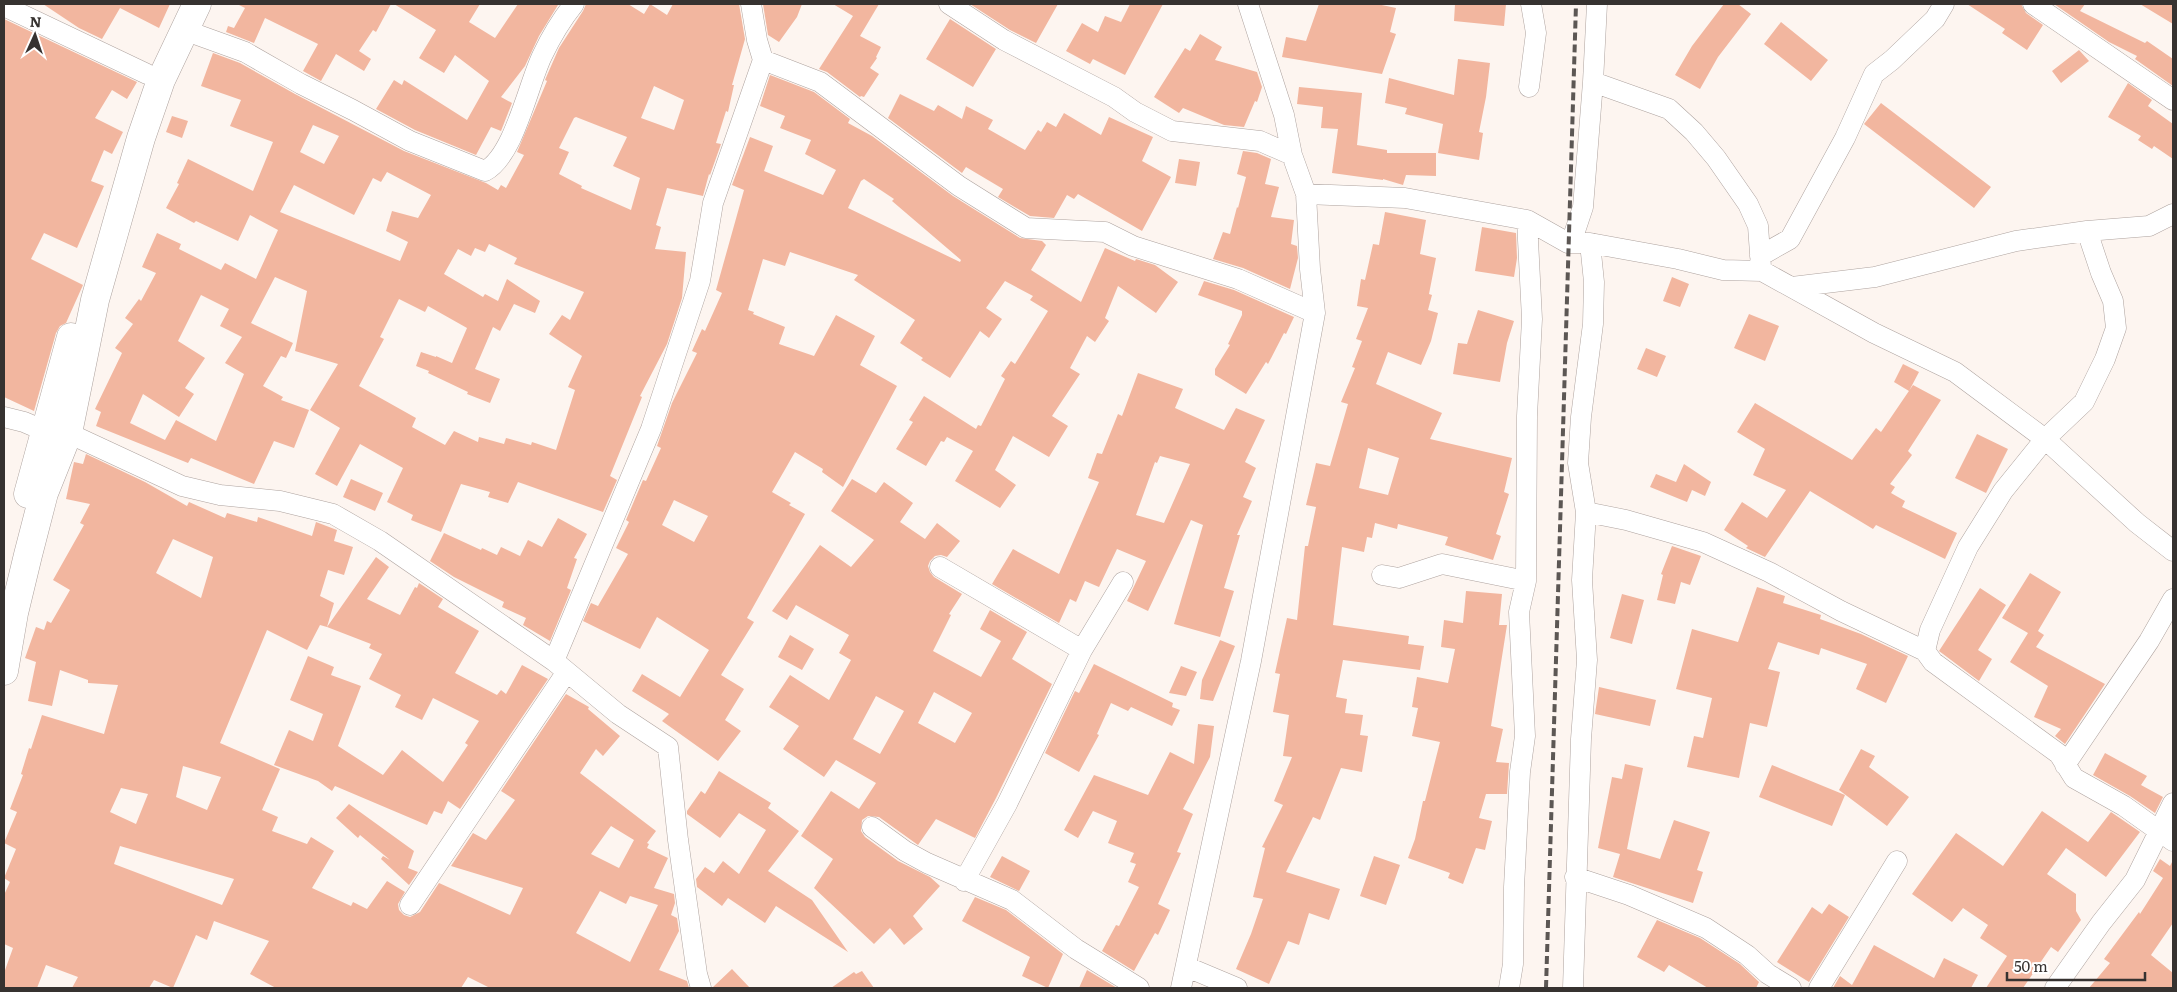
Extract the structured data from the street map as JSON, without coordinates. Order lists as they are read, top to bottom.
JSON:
{
  "scale_bar": "50 m",
  "north": "top"
}
